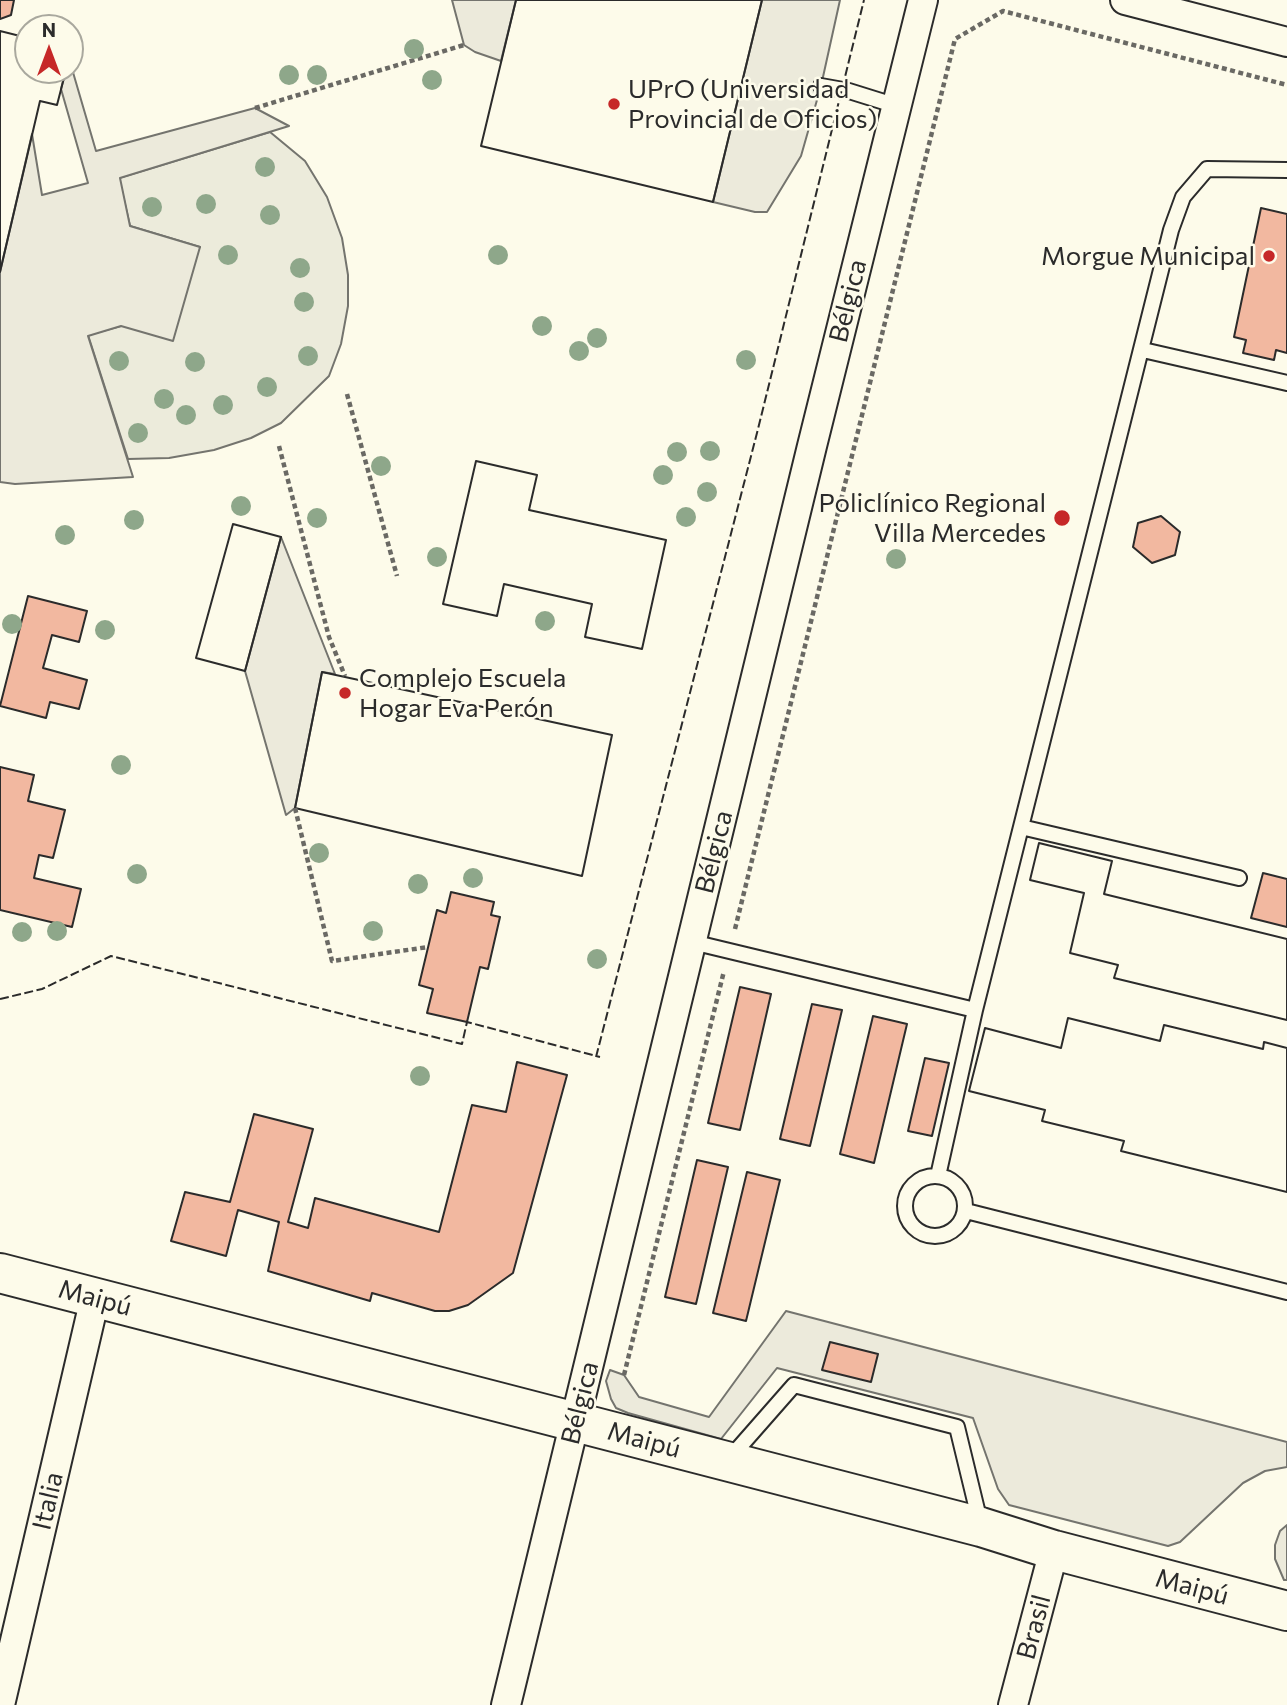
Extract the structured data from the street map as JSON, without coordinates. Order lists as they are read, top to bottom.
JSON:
{
  "streets": {
    "street": [
      "Bélgica",
      "Maipú",
      "Italia",
      "Brasil"
    ]
  },
  "crossings": [
    ["Bélgica", "Maipú"],
    ["Maipú", "Italia"],
    ["Maipú", "Brasil"]
  ],
  "places": [
    "UPrO (Universidad Provincial de Oficios)",
    "Morgue Municipal",
    "Policlínico Regional Villa Mercedes",
    "Complejo Escuela Hogar Eva Perón"
  ],
  "north": "top"
}
